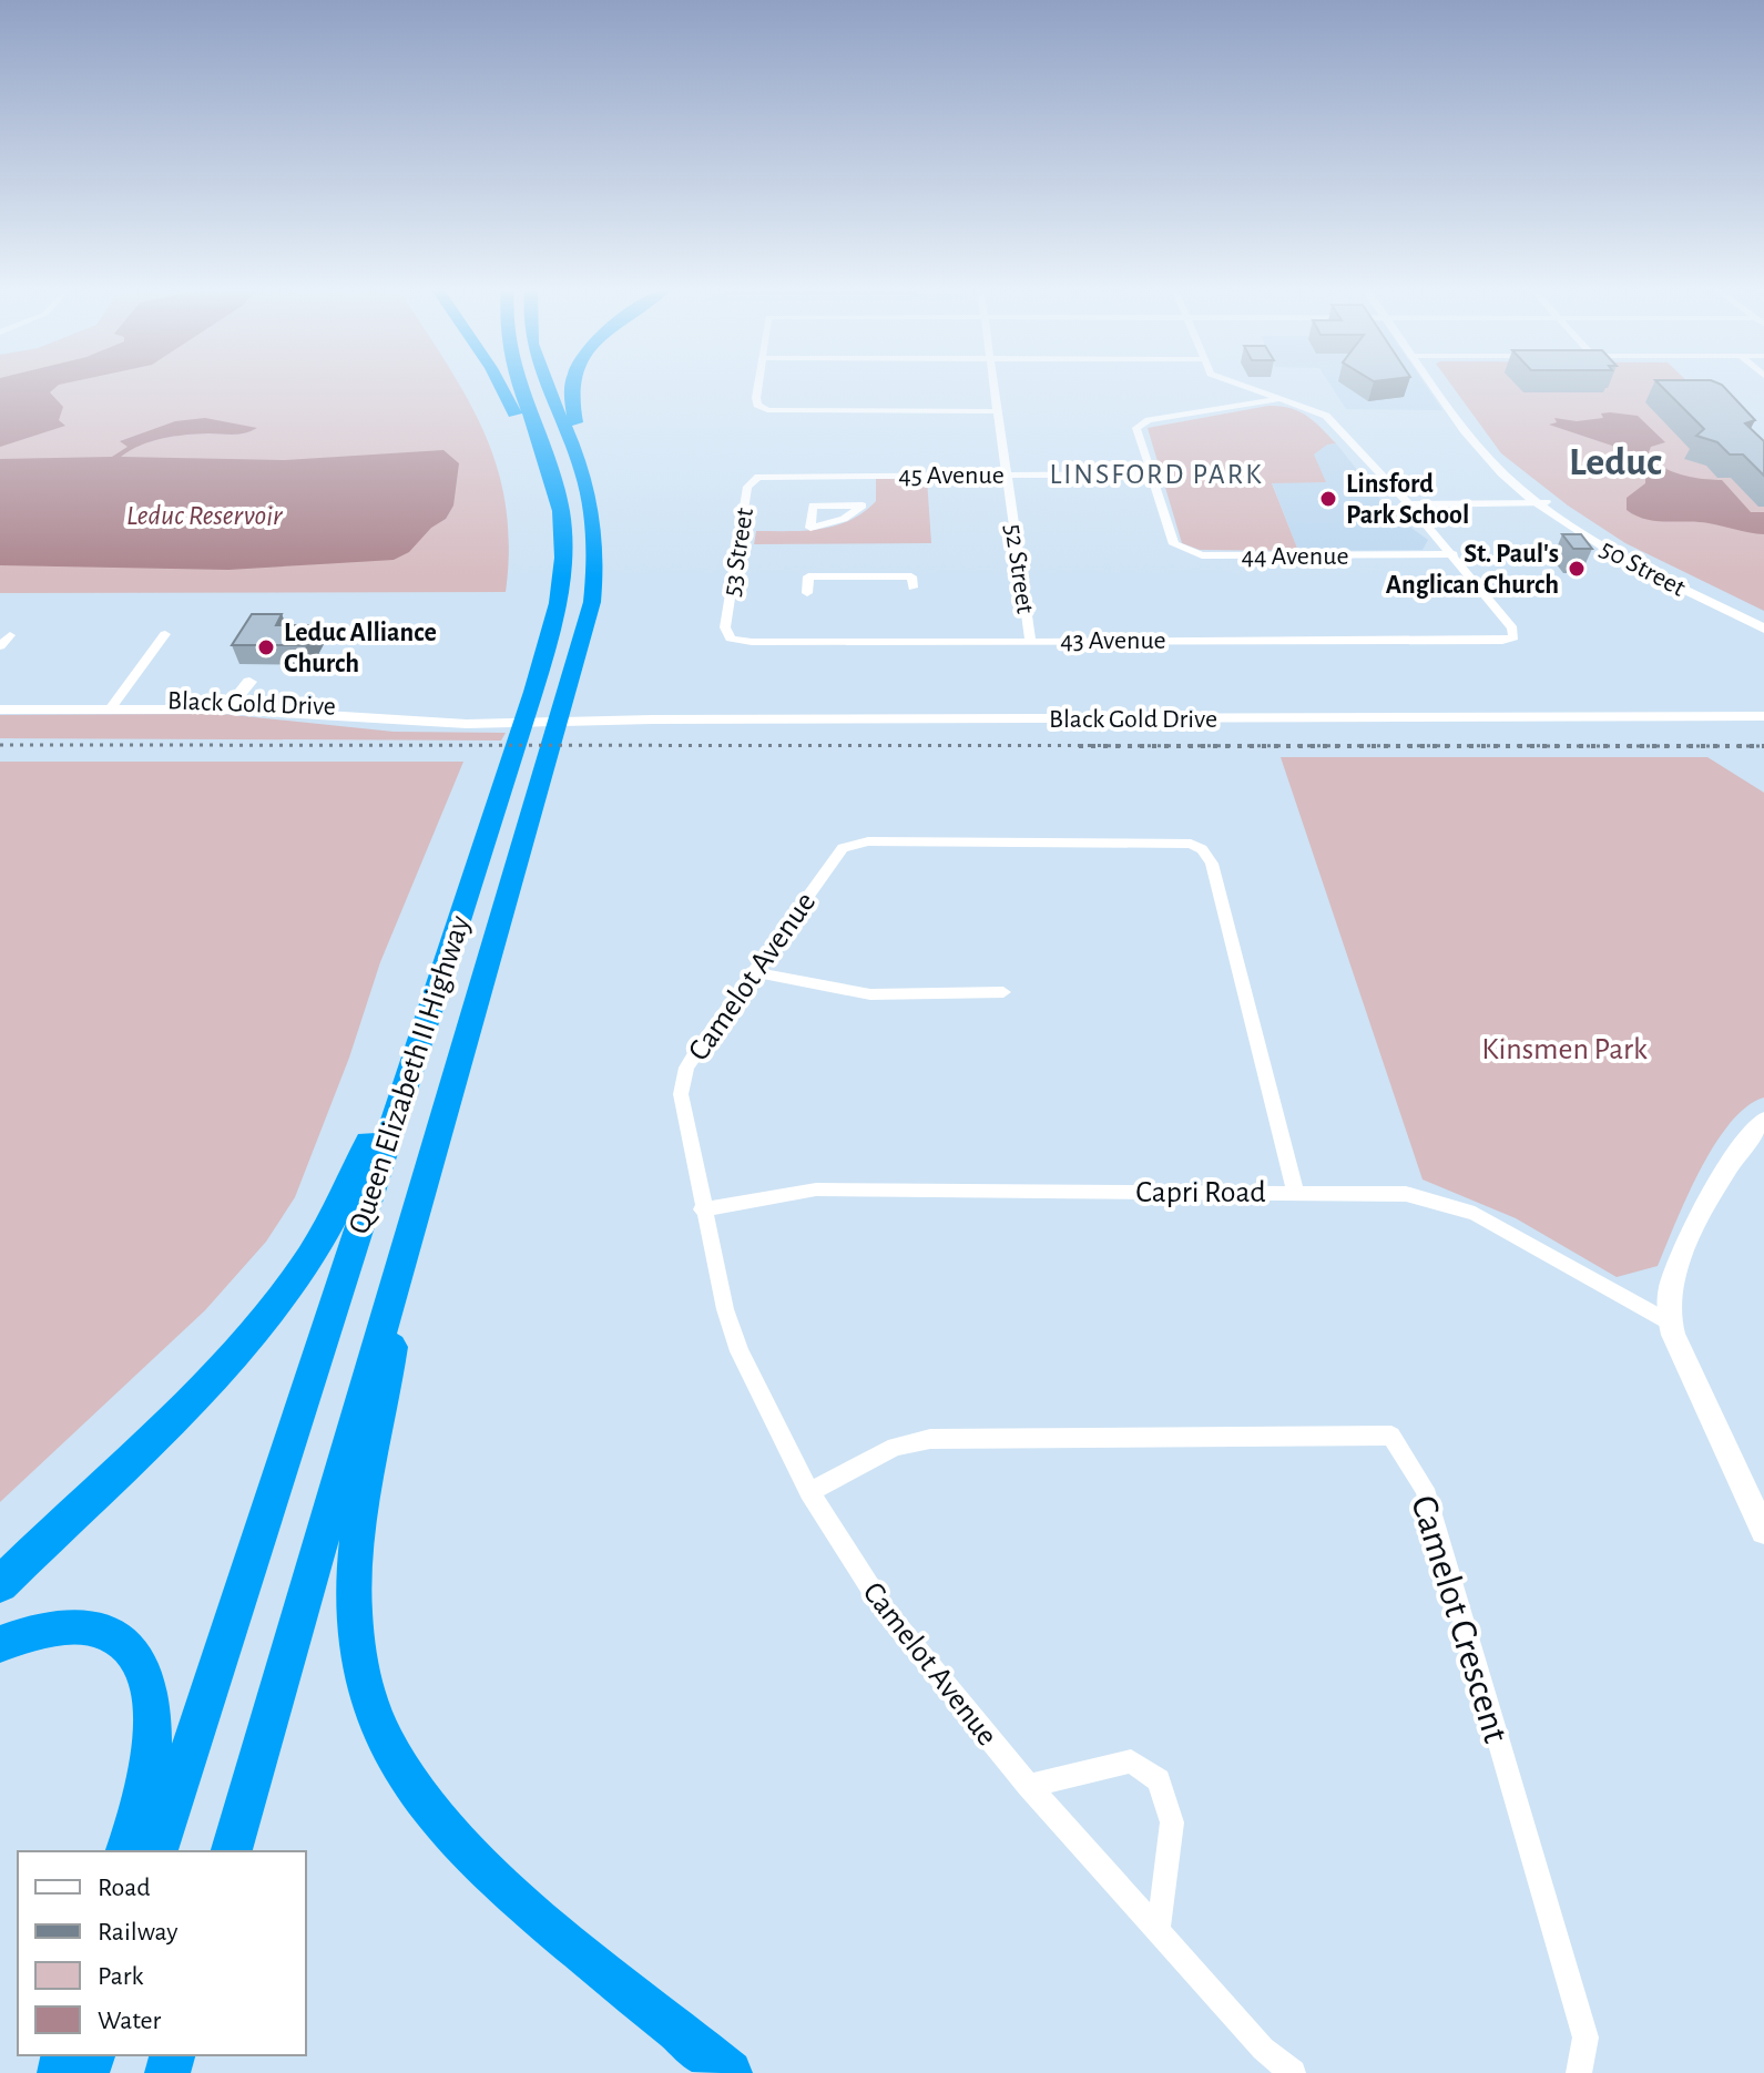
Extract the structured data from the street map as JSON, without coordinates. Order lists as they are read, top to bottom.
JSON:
{
  "streets": {
    "highway": ["Queen Elizabeth II Highway"],
    "main road": ["50 Street", "Black Gold Drive"],
    "street": [
      "45 Avenue",
      "53 Street",
      "44 Avenue",
      "52 Street",
      "43 Avenue",
      "Camelot Avenue",
      "Capri Road",
      "Camelot Crescent"
    ]
  },
  "crossings": [
    ["45 Avenue", "53 Street"],
    ["45 Avenue", "44 Avenue"],
    ["45 Avenue", "52 Street"],
    ["53 Street", "43 Avenue"],
    ["44 Avenue", "43 Avenue"],
    ["52 Street", "43 Avenue"],
    ["Camelot Avenue", "Capri Road"],
    ["Camelot Avenue", "Camelot Crescent"]
  ],
  "districts": ["Leduc", "LINSFORD PARK"],
  "water": ["Leduc Reservoir"],
  "parks": ["Kinsmen Park"],
  "places": ["Linsford Park School", "St. Paul's Anglican Church", "Leduc Alliance Church"],
  "legend": [
    "Road",
    "Railway",
    "Park",
    "Water"
  ]
}
